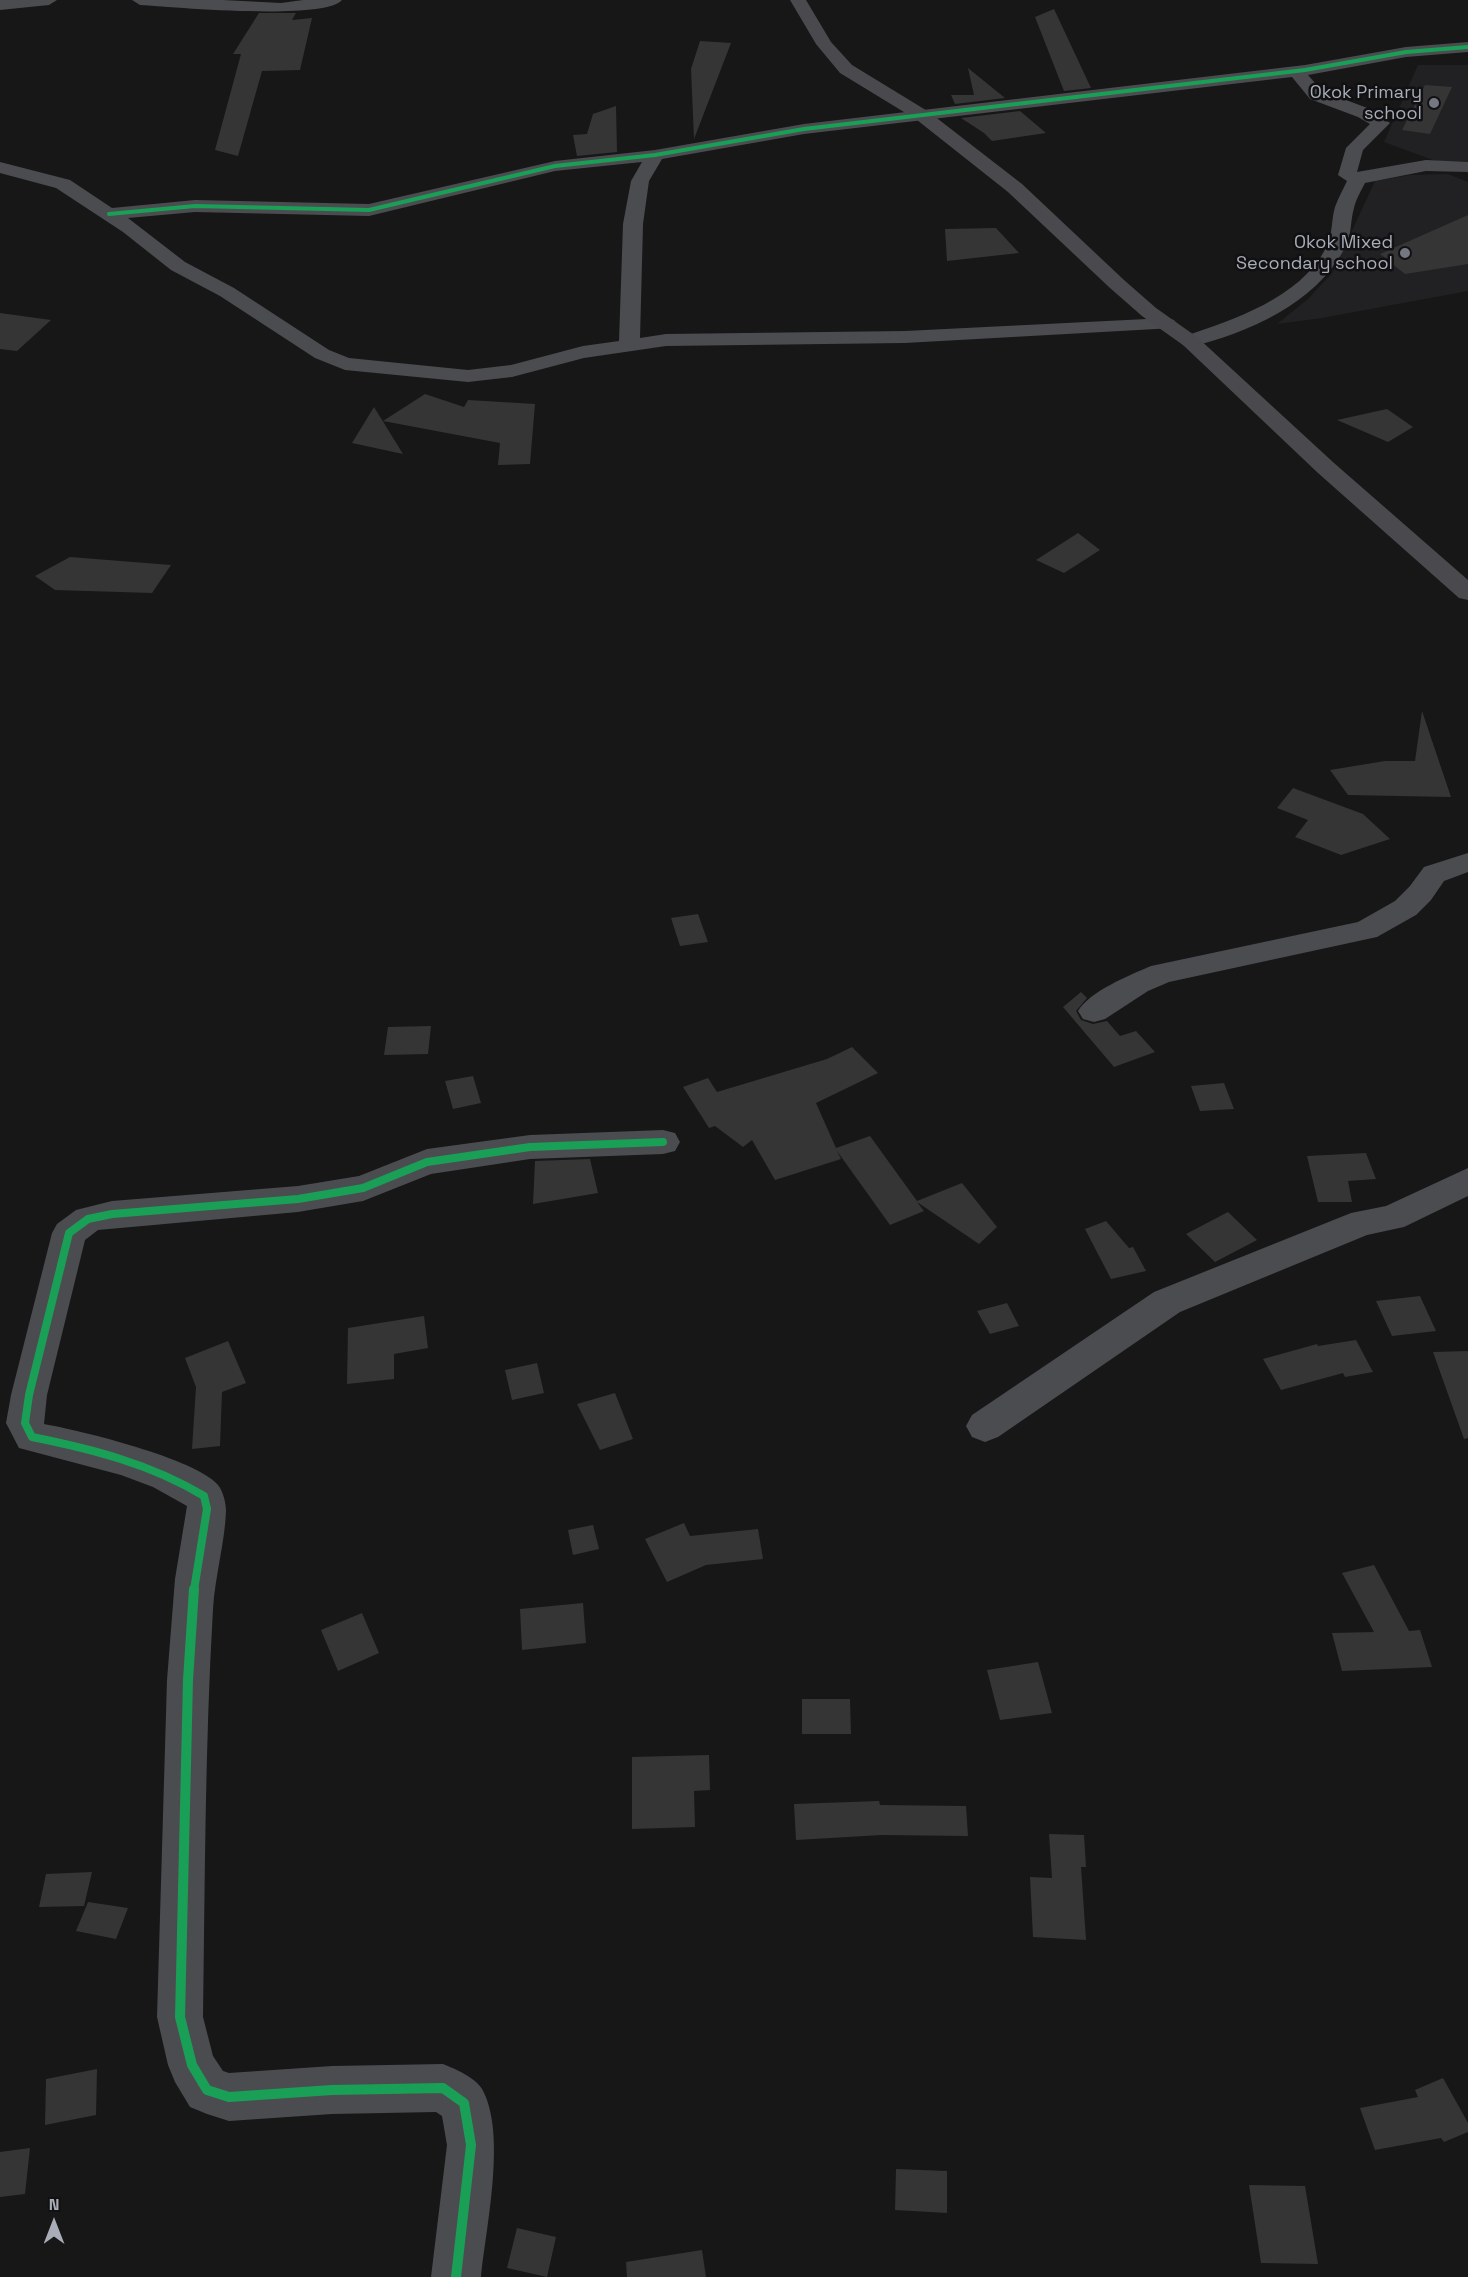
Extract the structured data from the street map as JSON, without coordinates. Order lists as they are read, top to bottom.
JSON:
{
  "places": ["Okok Primary school", "Okok Mixed Secondary school"],
  "north": "top"
}
